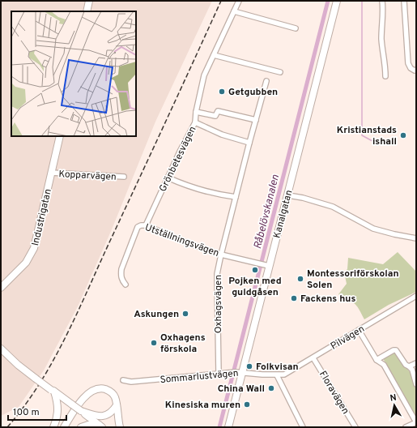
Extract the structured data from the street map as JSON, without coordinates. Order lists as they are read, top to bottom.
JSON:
{
  "streets": {
    "street": [
      "Grönbetesvägen",
      "Kopparvägen",
      "Kanalgatan",
      "Industrigatan",
      "Utställningsvägen",
      "Oxhagsvägen",
      "Pilvägen",
      "Sommarlustvägen",
      "Floravägen"
    ]
  },
  "crossings": [
    ["Grönbetesvägen", "Utställningsvägen"],
    ["Kopparvägen", "Industrigatan"],
    ["Kanalgatan", "Utställningsvägen"],
    ["Kanalgatan", "Sommarlustvägen"],
    ["Utställningsvägen", "Oxhagsvägen"],
    ["Oxhagsvägen", "Sommarlustvägen"],
    ["Pilvägen", "Sommarlustvägen"],
    ["Pilvägen", "Floravägen"]
  ],
  "water": ["Råbelövskanalen"],
  "places": [
    "Getgubben",
    "Kristianstads ishall",
    "Pojken med guldgåsen",
    "Montessoriförskolan Solen",
    "Fackens hus",
    "Askungen",
    "Oxhagens förskola",
    "Folkvisan",
    "China Wall",
    "Kinesiska muren"
  ],
  "scale_bar": "100 m",
  "north": "top"
}
